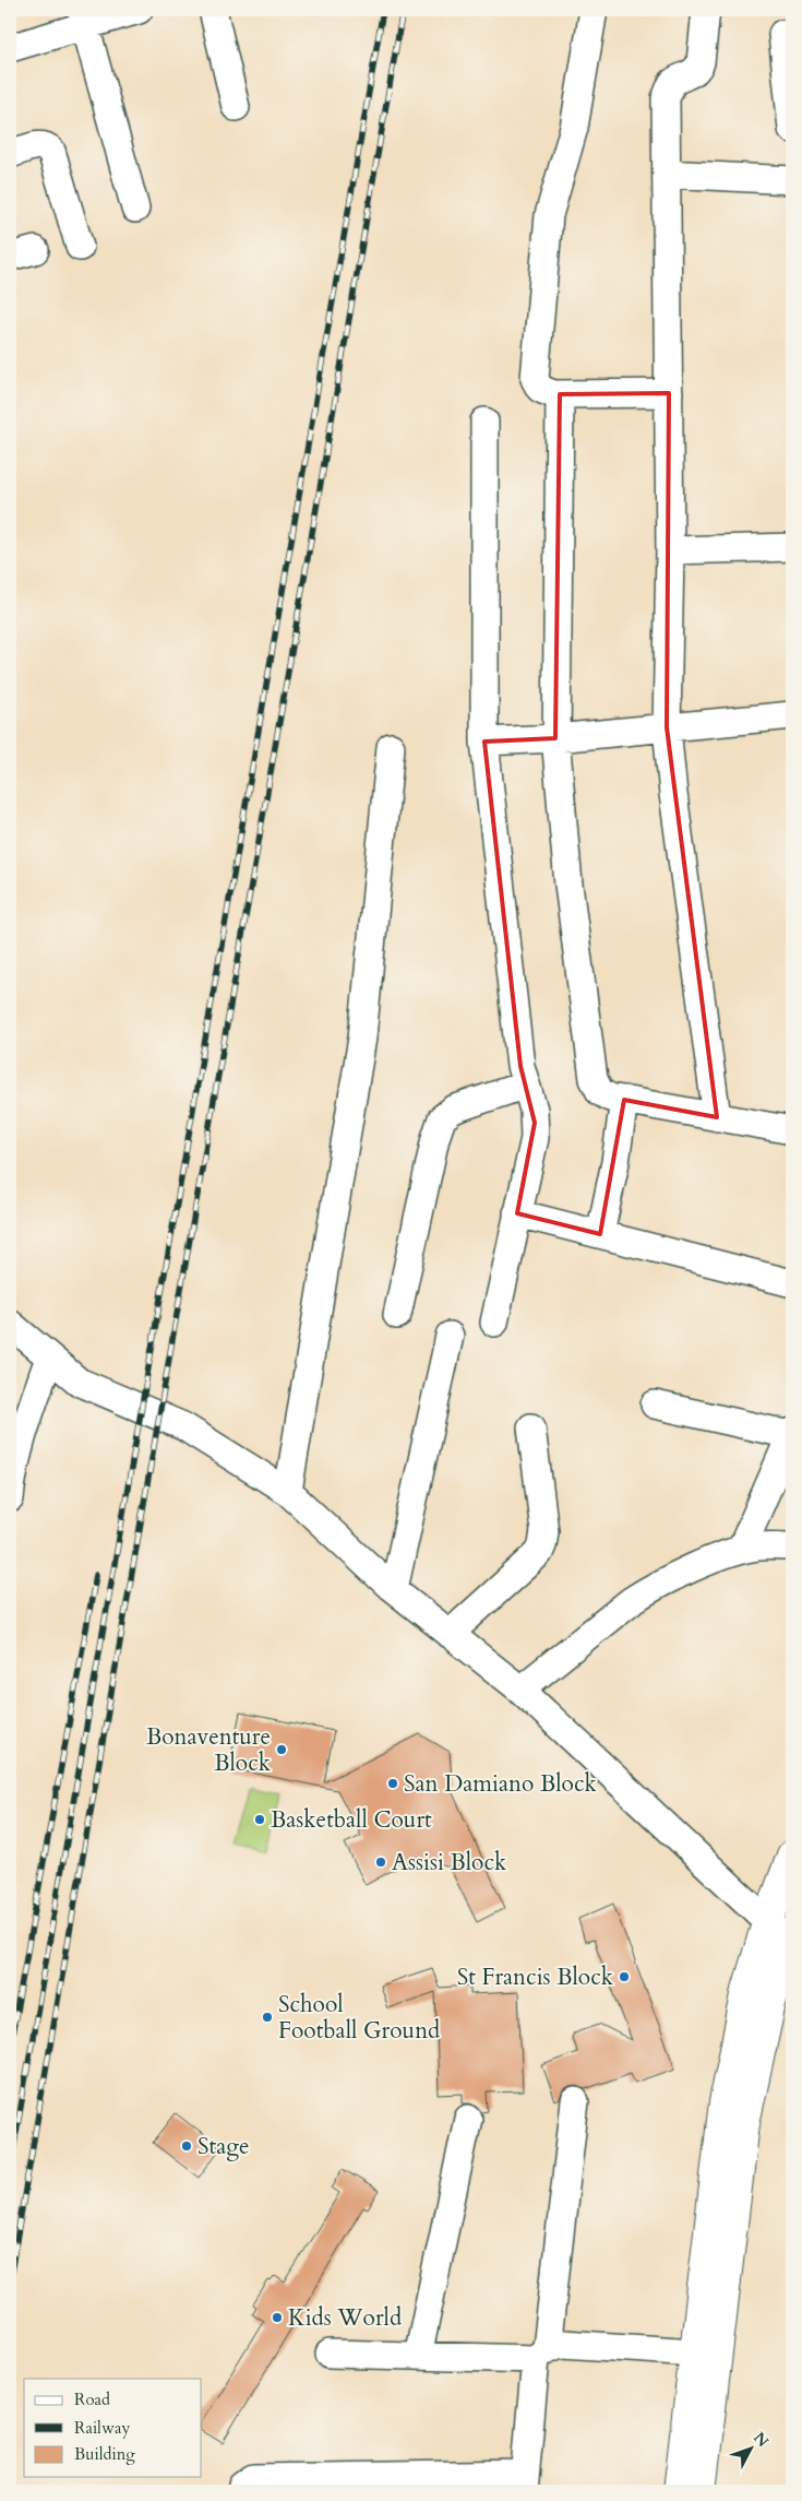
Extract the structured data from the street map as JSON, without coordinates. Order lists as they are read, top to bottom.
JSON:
{
  "places": [
    "Bonaventure Block",
    "San Damiano Block",
    "Basketball Court",
    "Assisi Block",
    "St Francis Block",
    "School Football Ground",
    "Stage",
    "Kids World"
  ],
  "legend": ["Road", "Railway", "Building"],
  "north": "top right"
}
